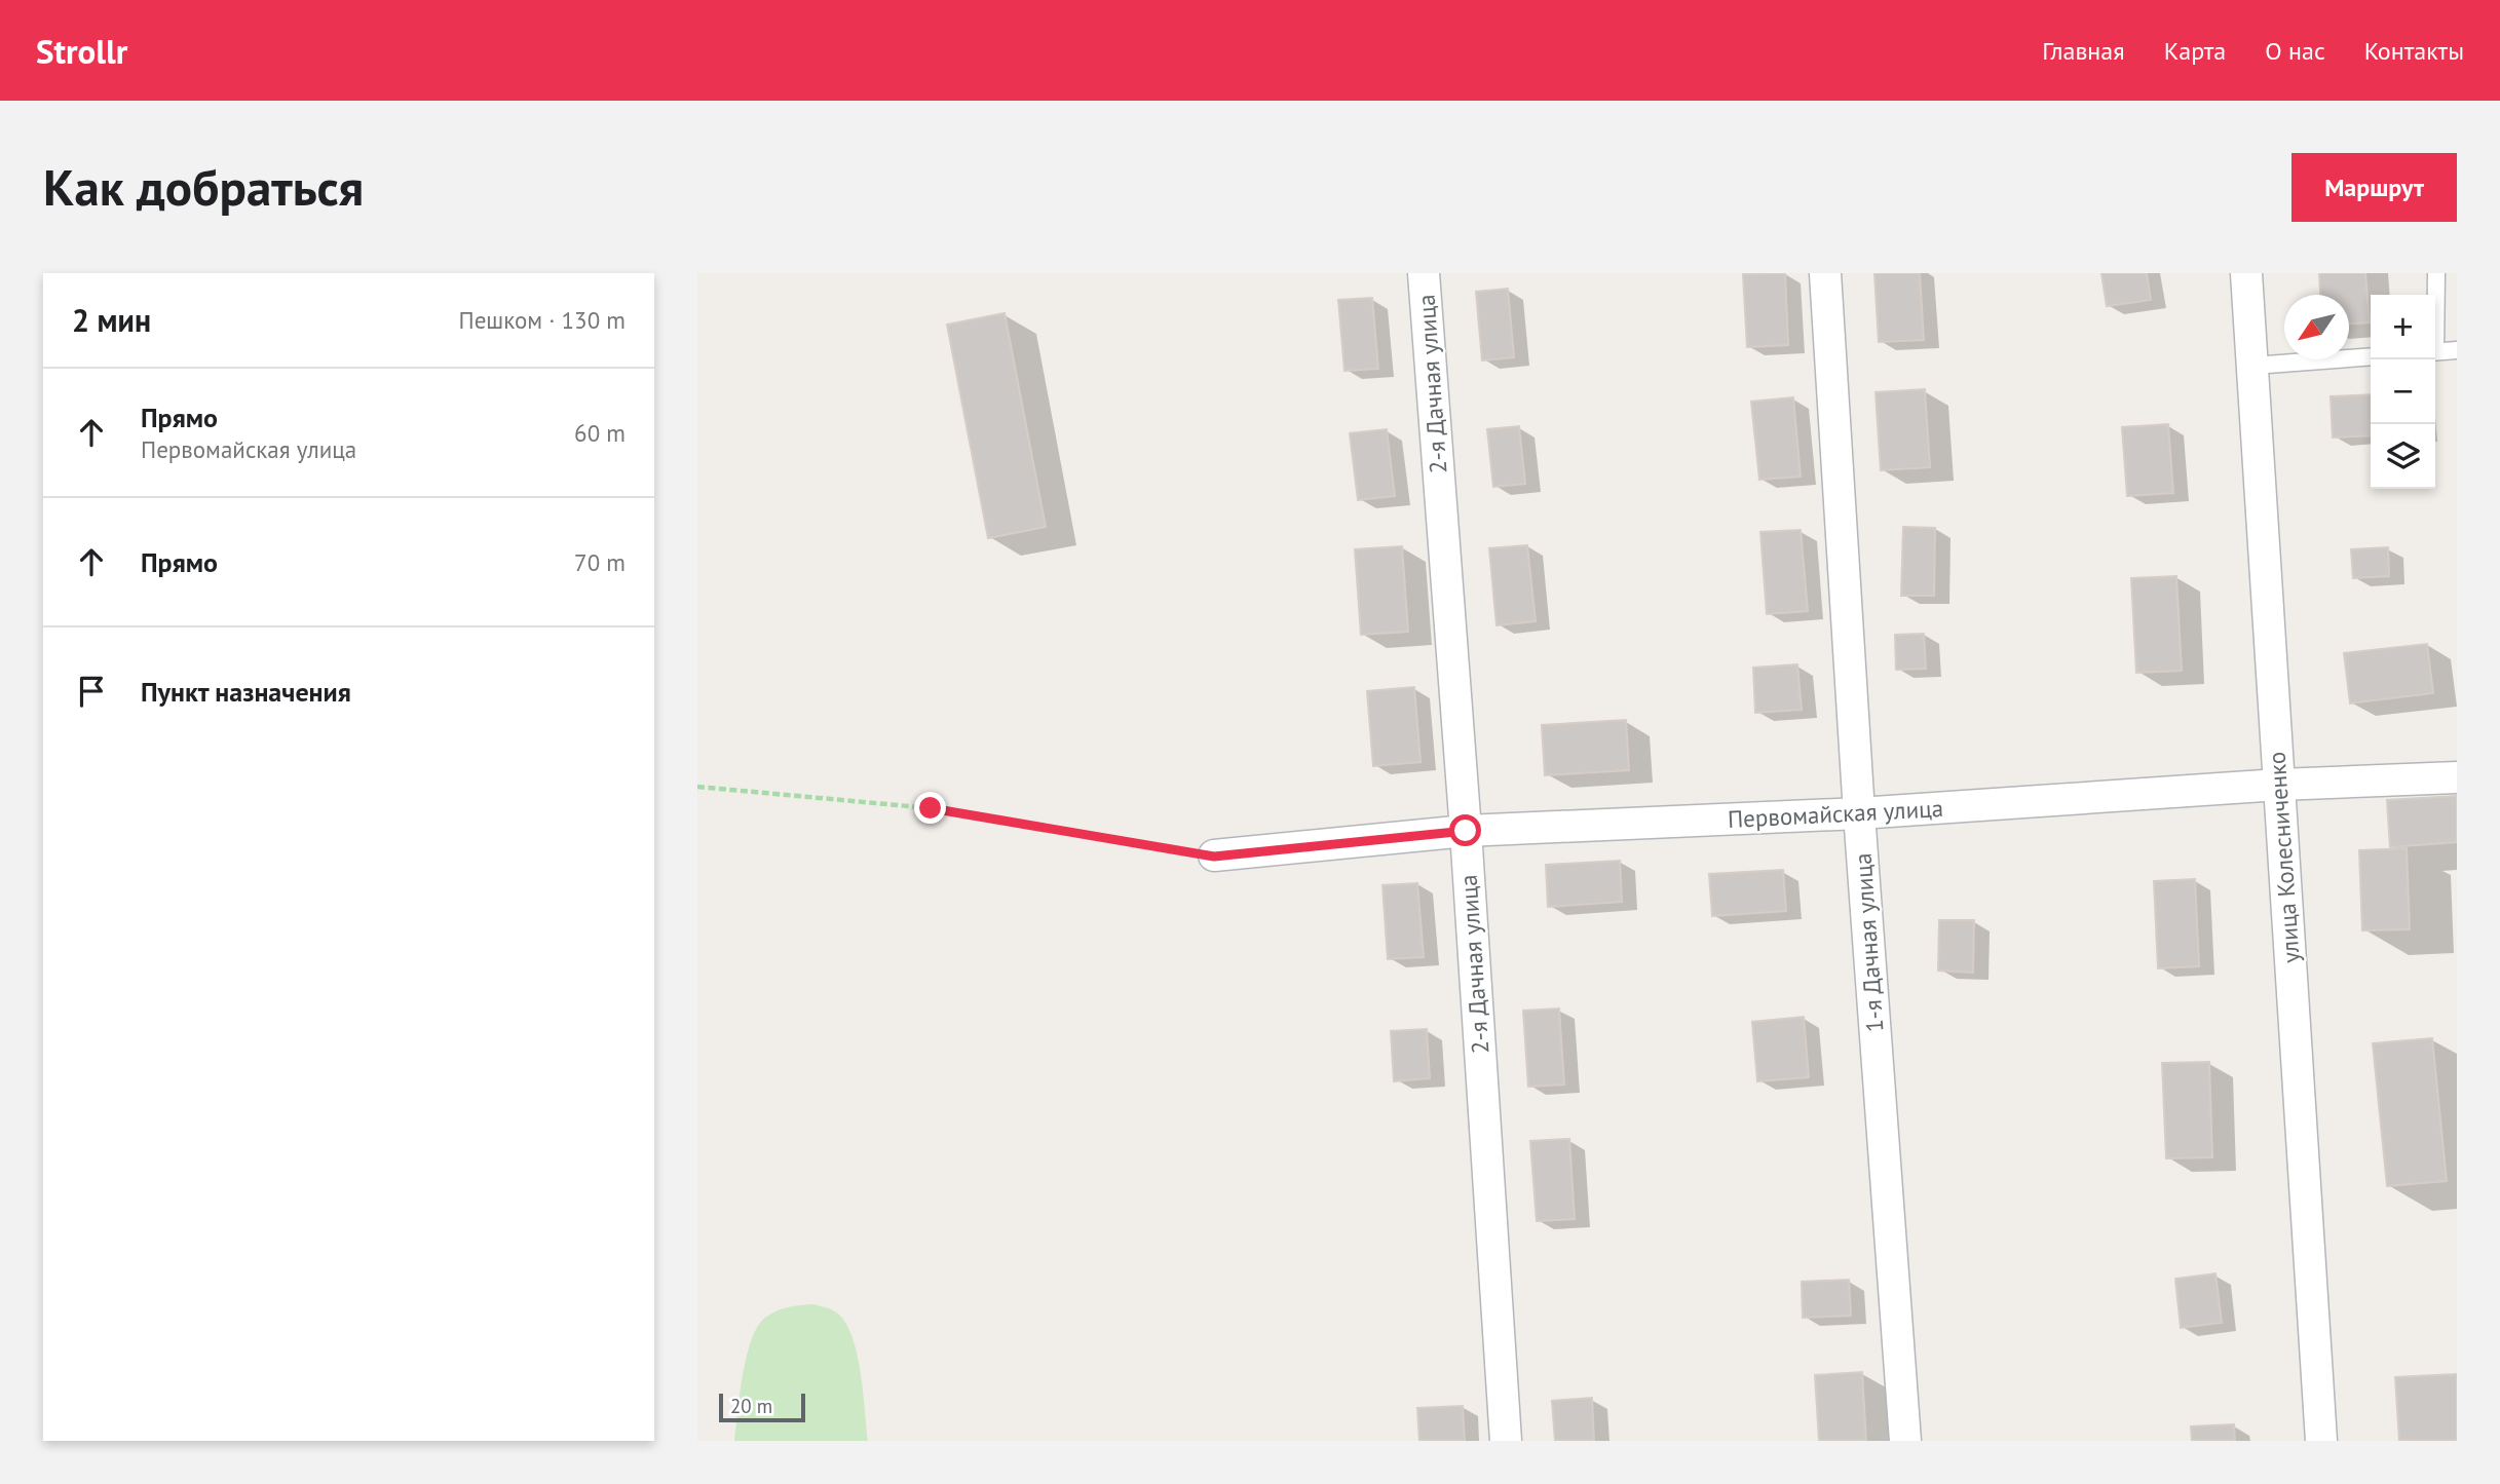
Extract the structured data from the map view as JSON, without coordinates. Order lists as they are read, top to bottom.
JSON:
{
  "streets": {
    "street": [
      "2-я Дачная улица",
      "Первомайская улица",
      "улица Колесниченко",
      "1-я Дачная улица"
    ]
  },
  "crossings": [
    ["2-я Дачная улица", "Первомайская улица"],
    ["Первомайская улица", "улица Колесниченко"],
    ["Первомайская улица", "1-я Дачная улица"]
  ],
  "scale_bar": "20 m",
  "north": "bottom left",
  "page": {
    "header": "Strollr",
    "nav": [
      "Главная",
      "Карта",
      "О нас",
      "Контакты"
    ],
    "buttons": "Маршрут",
    "title": "Как добраться",
    "heading": ["2 мин", "Пешком · 130 m"],
    "map_buttons": ["+", "−"],
    "list": [
      ["Прямо", "Первомайская улица", "60 m"],
      ["Прямо", "70 m"],
      "Пункт назначения"
    ],
    "scale": "20 m"
  }
}
